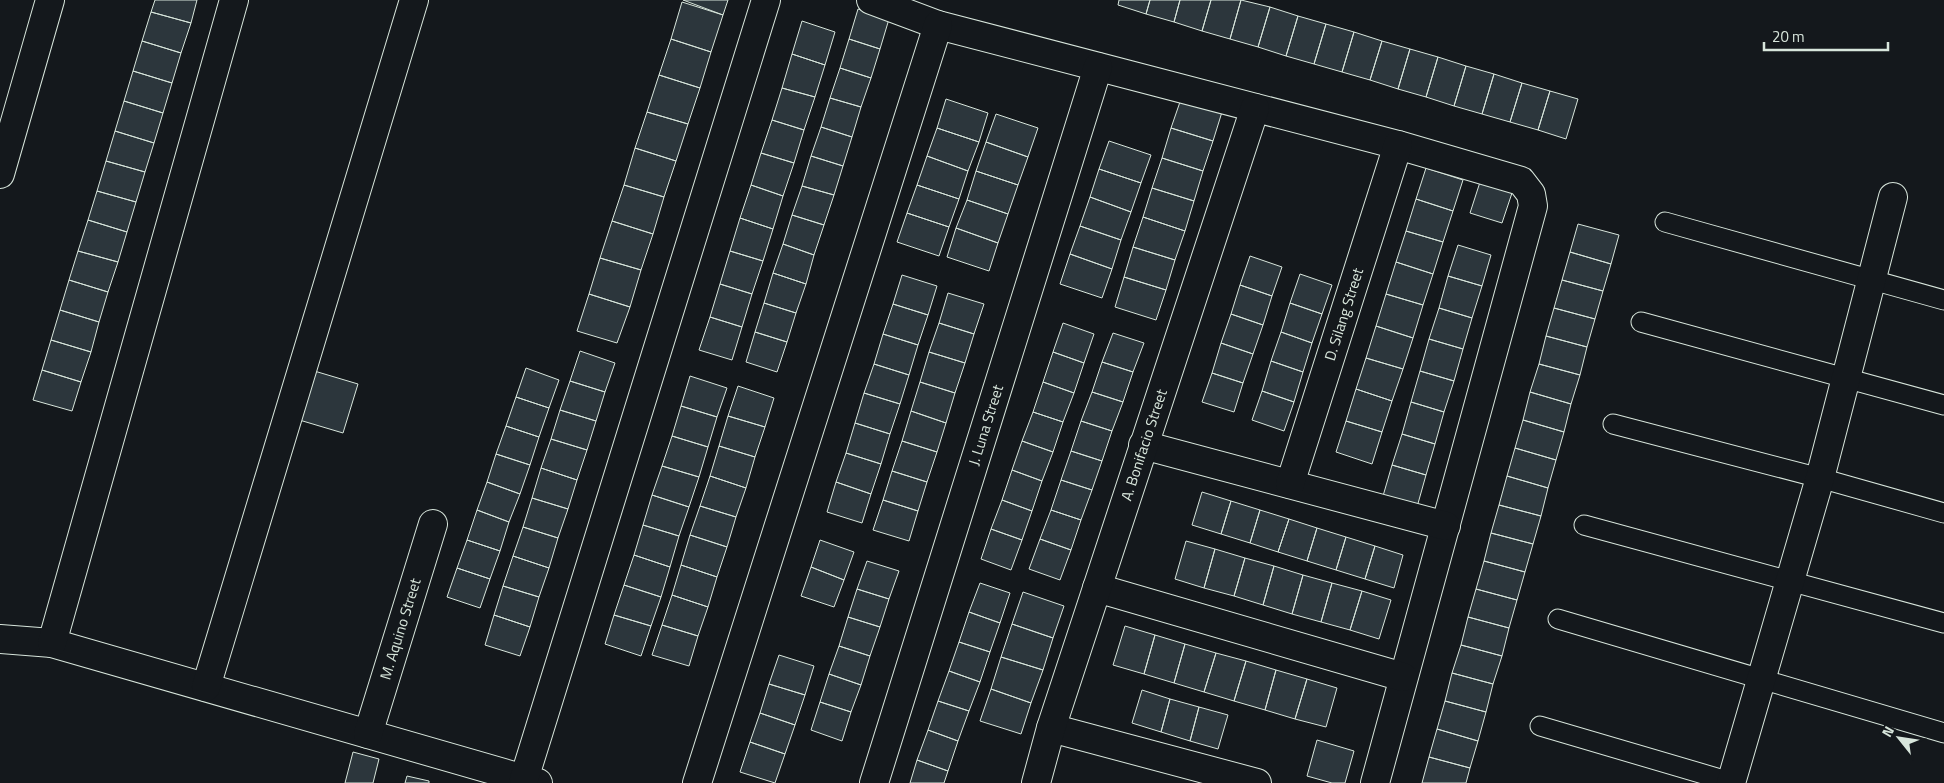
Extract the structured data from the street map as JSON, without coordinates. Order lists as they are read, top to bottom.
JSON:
{
  "streets": {
    "street": [
      "D. Silang Street",
      "J. Luna Street",
      "A. Bonifacio Street",
      "M. Aquino Street"
    ]
  },
  "scale_bar": "20 m",
  "north": "top left"
}
